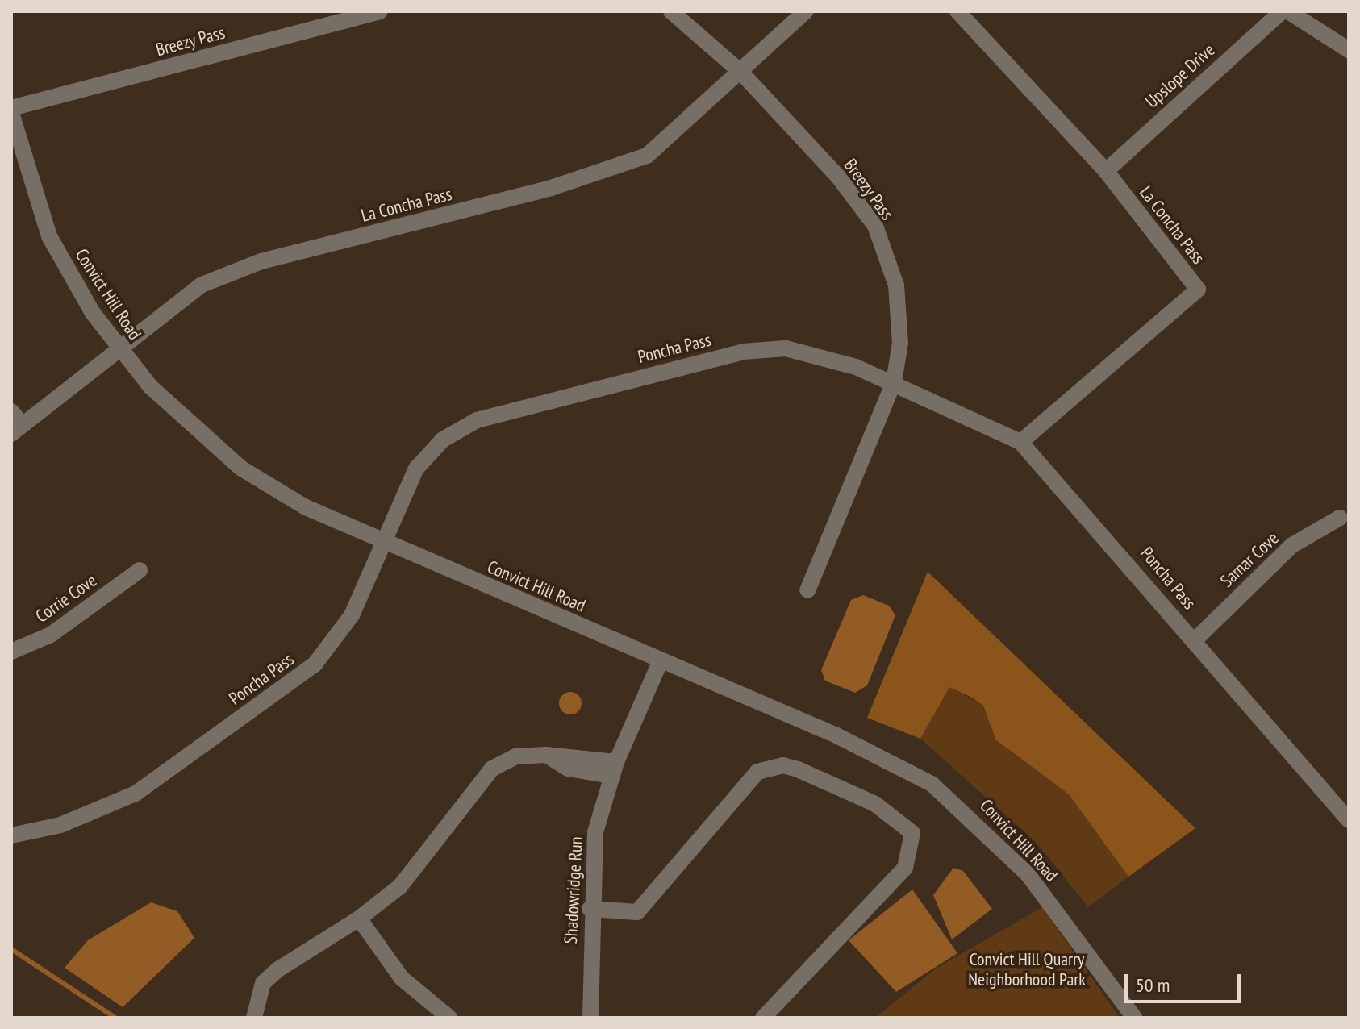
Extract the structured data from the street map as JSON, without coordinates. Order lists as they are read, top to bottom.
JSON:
{
  "streets": {
    "street": [
      "Breezy Pass",
      "Upslope Drive",
      "La Concha Pass",
      "Convict Hill Road",
      "Poncha Pass",
      "Samar Cove",
      "Corrie Cove",
      "Shadowridge Run"
    ]
  },
  "crossings": [
    ["Breezy Pass", "La Concha Pass"],
    ["Breezy Pass", "Convict Hill Road"],
    ["Breezy Pass", "Poncha Pass"],
    ["Upslope Drive", "La Concha Pass"],
    ["La Concha Pass", "Convict Hill Road"],
    ["La Concha Pass", "Poncha Pass"],
    ["Convict Hill Road", "Poncha Pass"],
    ["Convict Hill Road", "Shadowridge Run"],
    ["Poncha Pass", "Samar Cove"]
  ],
  "parks": ["Convict Hill Quarry Neighborhood Park"],
  "scale_bar": "50 m"
}
